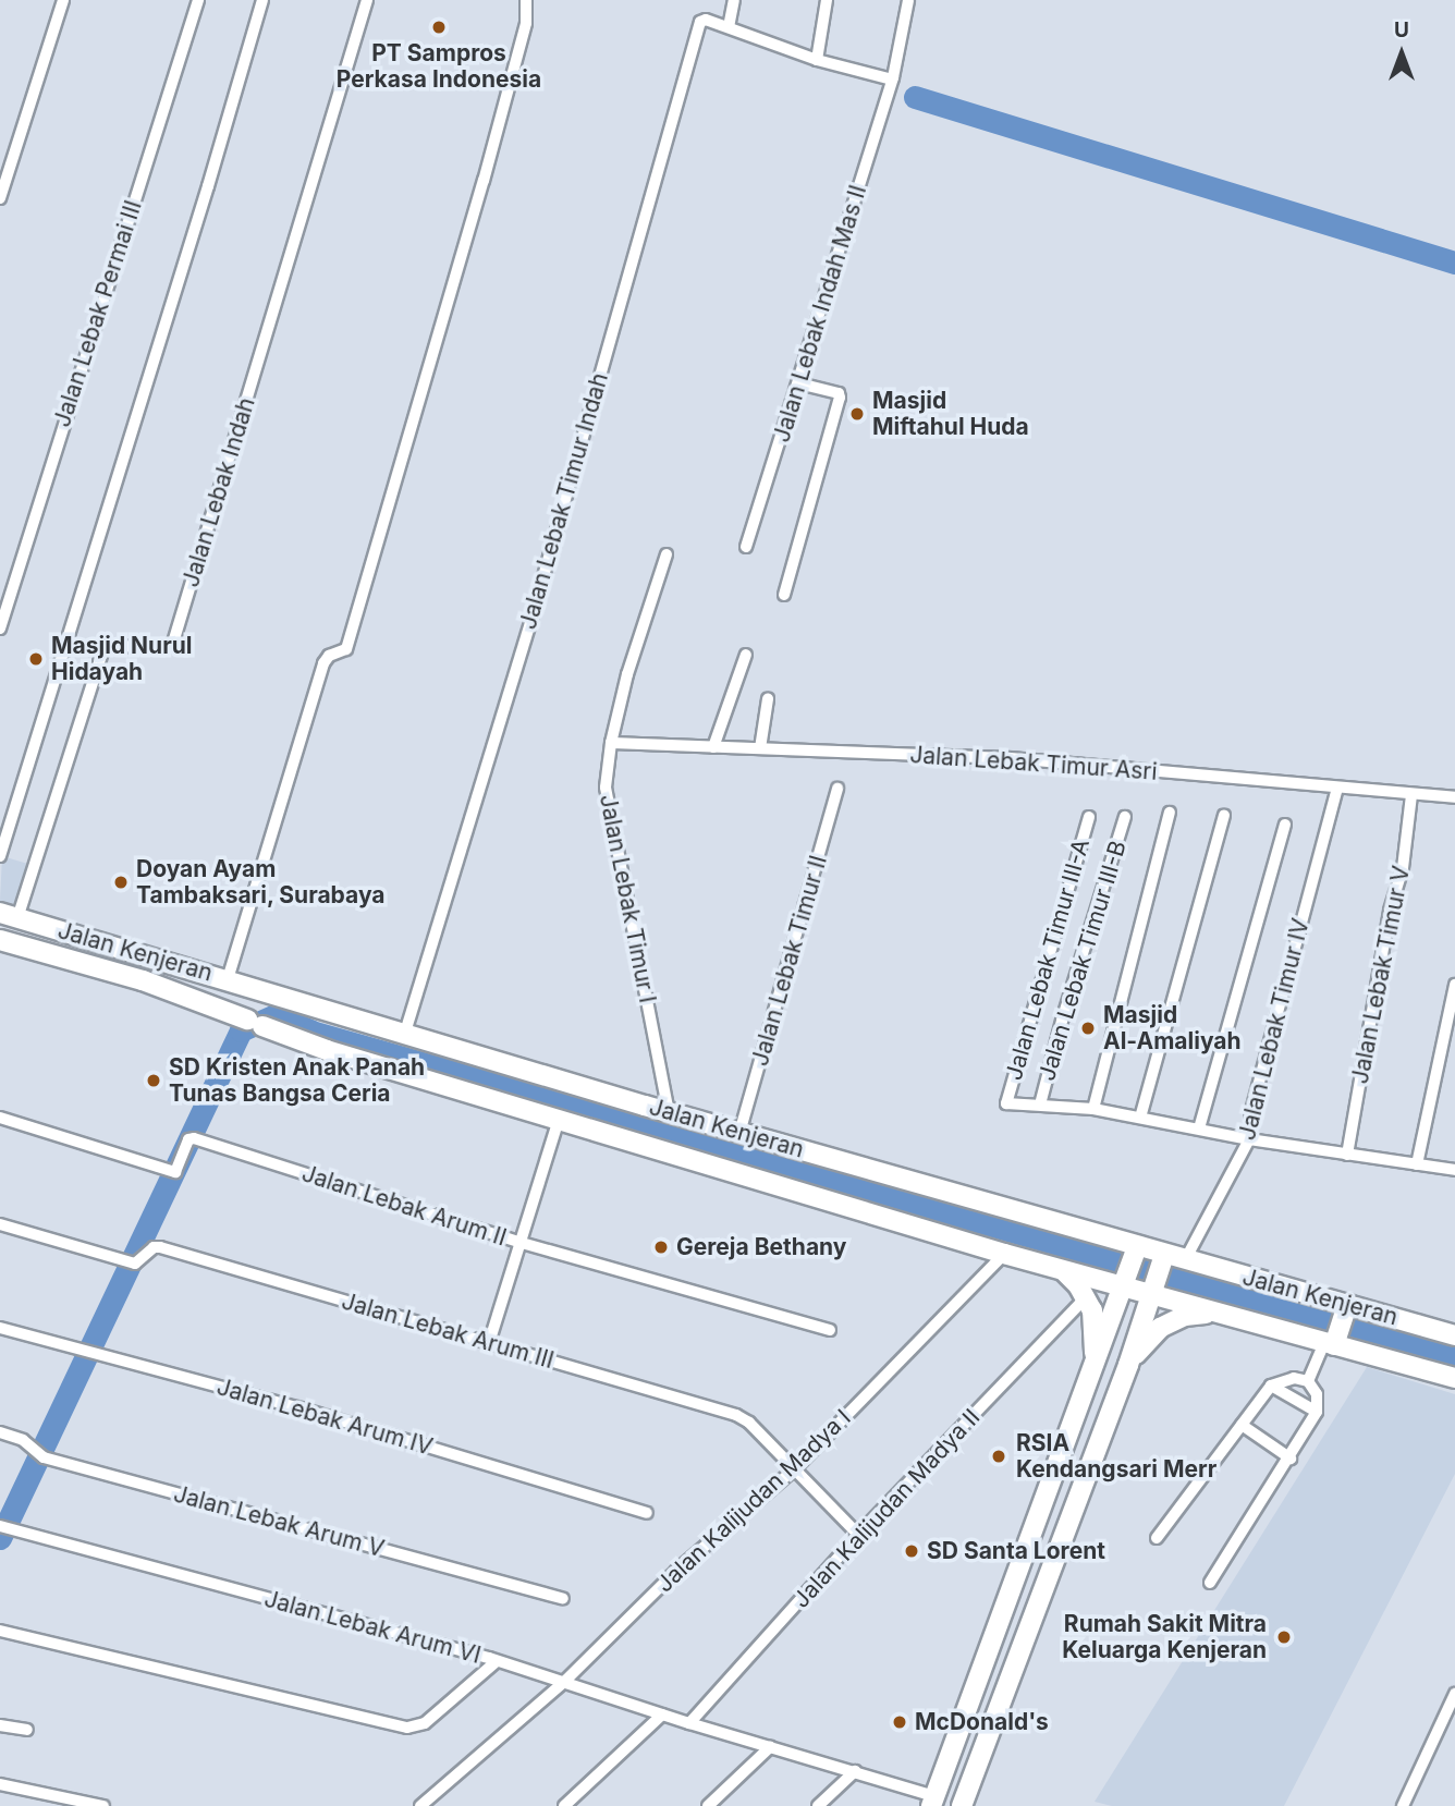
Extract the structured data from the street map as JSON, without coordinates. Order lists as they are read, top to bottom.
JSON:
{
  "streets": {
    "main road": ["Jalan Kenjeran"],
    "street": [
      "Jalan Lebak Permai III",
      "Jalan Lebak Indah Mas II",
      "Jalan Lebak Indah",
      "Jalan Lebak Timur Indah",
      "Jalan Lebak Timur Asri",
      "Jalan Lebak Timur I",
      "Jalan Lebak Timur III-A",
      "Jalan Lebak Timur II",
      "Jalan Lebak Timur III-B",
      "Jalan Lebak Timur V",
      "Jalan Lebak Timur IV",
      "Jalan Lebak Arum II",
      "Jalan Lebak Arum III",
      "Jalan Lebak Arum IV",
      "Jalan Kalijudan Madya I",
      "Jalan Kalijudan Madya II",
      "Jalan Lebak Arum V",
      "Jalan Lebak Arum VI"
    ]
  },
  "crossings": [
    ["Jalan Lebak Indah", "Jalan Kenjeran"],
    ["Jalan Lebak Timur Indah", "Jalan Kenjeran"],
    ["Jalan Lebak Timur Asri", "Jalan Lebak Timur I"],
    ["Jalan Lebak Timur Asri", "Jalan Lebak Timur V"],
    ["Jalan Lebak Timur Asri", "Jalan Lebak Timur IV"],
    ["Jalan Lebak Timur I", "Jalan Kenjeran"],
    ["Jalan Kenjeran", "Jalan Lebak Timur II"],
    ["Jalan Kenjeran", "Jalan Lebak Timur IV"],
    ["Jalan Kenjeran", "Jalan Kalijudan Madya I"],
    ["Jalan Lebak Timur III-A", "Jalan Lebak Timur III-B"],
    ["Jalan Lebak Arum III", "Jalan Kalijudan Madya I"],
    ["Jalan Lebak Arum III", "Jalan Kalijudan Madya II"]
  ],
  "places": [
    "PT Sampros Perkasa Indonesia",
    "Masjid Miftahul Huda",
    "Masjid Nurul Hidayah",
    "Doyan Ayam Tambaksari, Surabaya",
    "Masjid Al-Amaliyah",
    "SD Kristen Anak Panah Tunas Bangsa Ceria",
    "Gereja Bethany",
    "RSIA Kendangsari Merr",
    "SD Santa Lorent",
    "Rumah Sakit Mitra Keluarga Kenjeran",
    "McDonald's"
  ],
  "north": "top"
}
